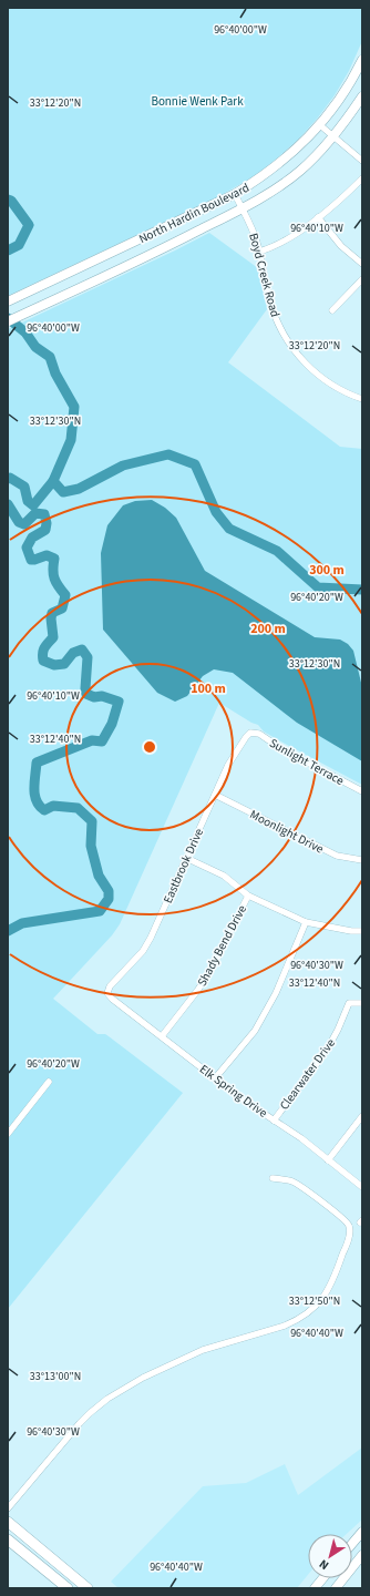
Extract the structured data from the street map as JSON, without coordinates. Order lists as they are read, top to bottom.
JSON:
{
  "streets": {
    "main road": ["North Hardin Boulevard"],
    "street": [
      "Boyd Creek Road",
      "Sunlight Terrace",
      "Moonlight Drive",
      "Eastbrook Drive",
      "Shady Bend Drive",
      "Clearwater Drive",
      "Elk Spring Drive"
    ]
  },
  "crossings": [
    ["North Hardin Boulevard", "Boyd Creek Road"],
    ["Sunlight Terrace", "Eastbrook Drive"],
    ["Moonlight Drive", "Eastbrook Drive"],
    ["Eastbrook Drive", "Elk Spring Drive"],
    ["Shady Bend Drive", "Elk Spring Drive"],
    ["Clearwater Drive", "Elk Spring Drive"]
  ],
  "parks": ["Bonnie Wenk Park"],
  "north": "bottom left",
  "coordinates": [
    "96°40'00\"W",
    "33°12'20\"N",
    "96°40'10\"W",
    "33°12'30\"N",
    "96°40'20\"W",
    "33°12'40\"N",
    "96°40'30\"W",
    "33°12'50\"N",
    "96°40'40\"W",
    "33°13'00\"N"
  ],
  "rings": ["300 m", "200 m", "100 m"]
}
